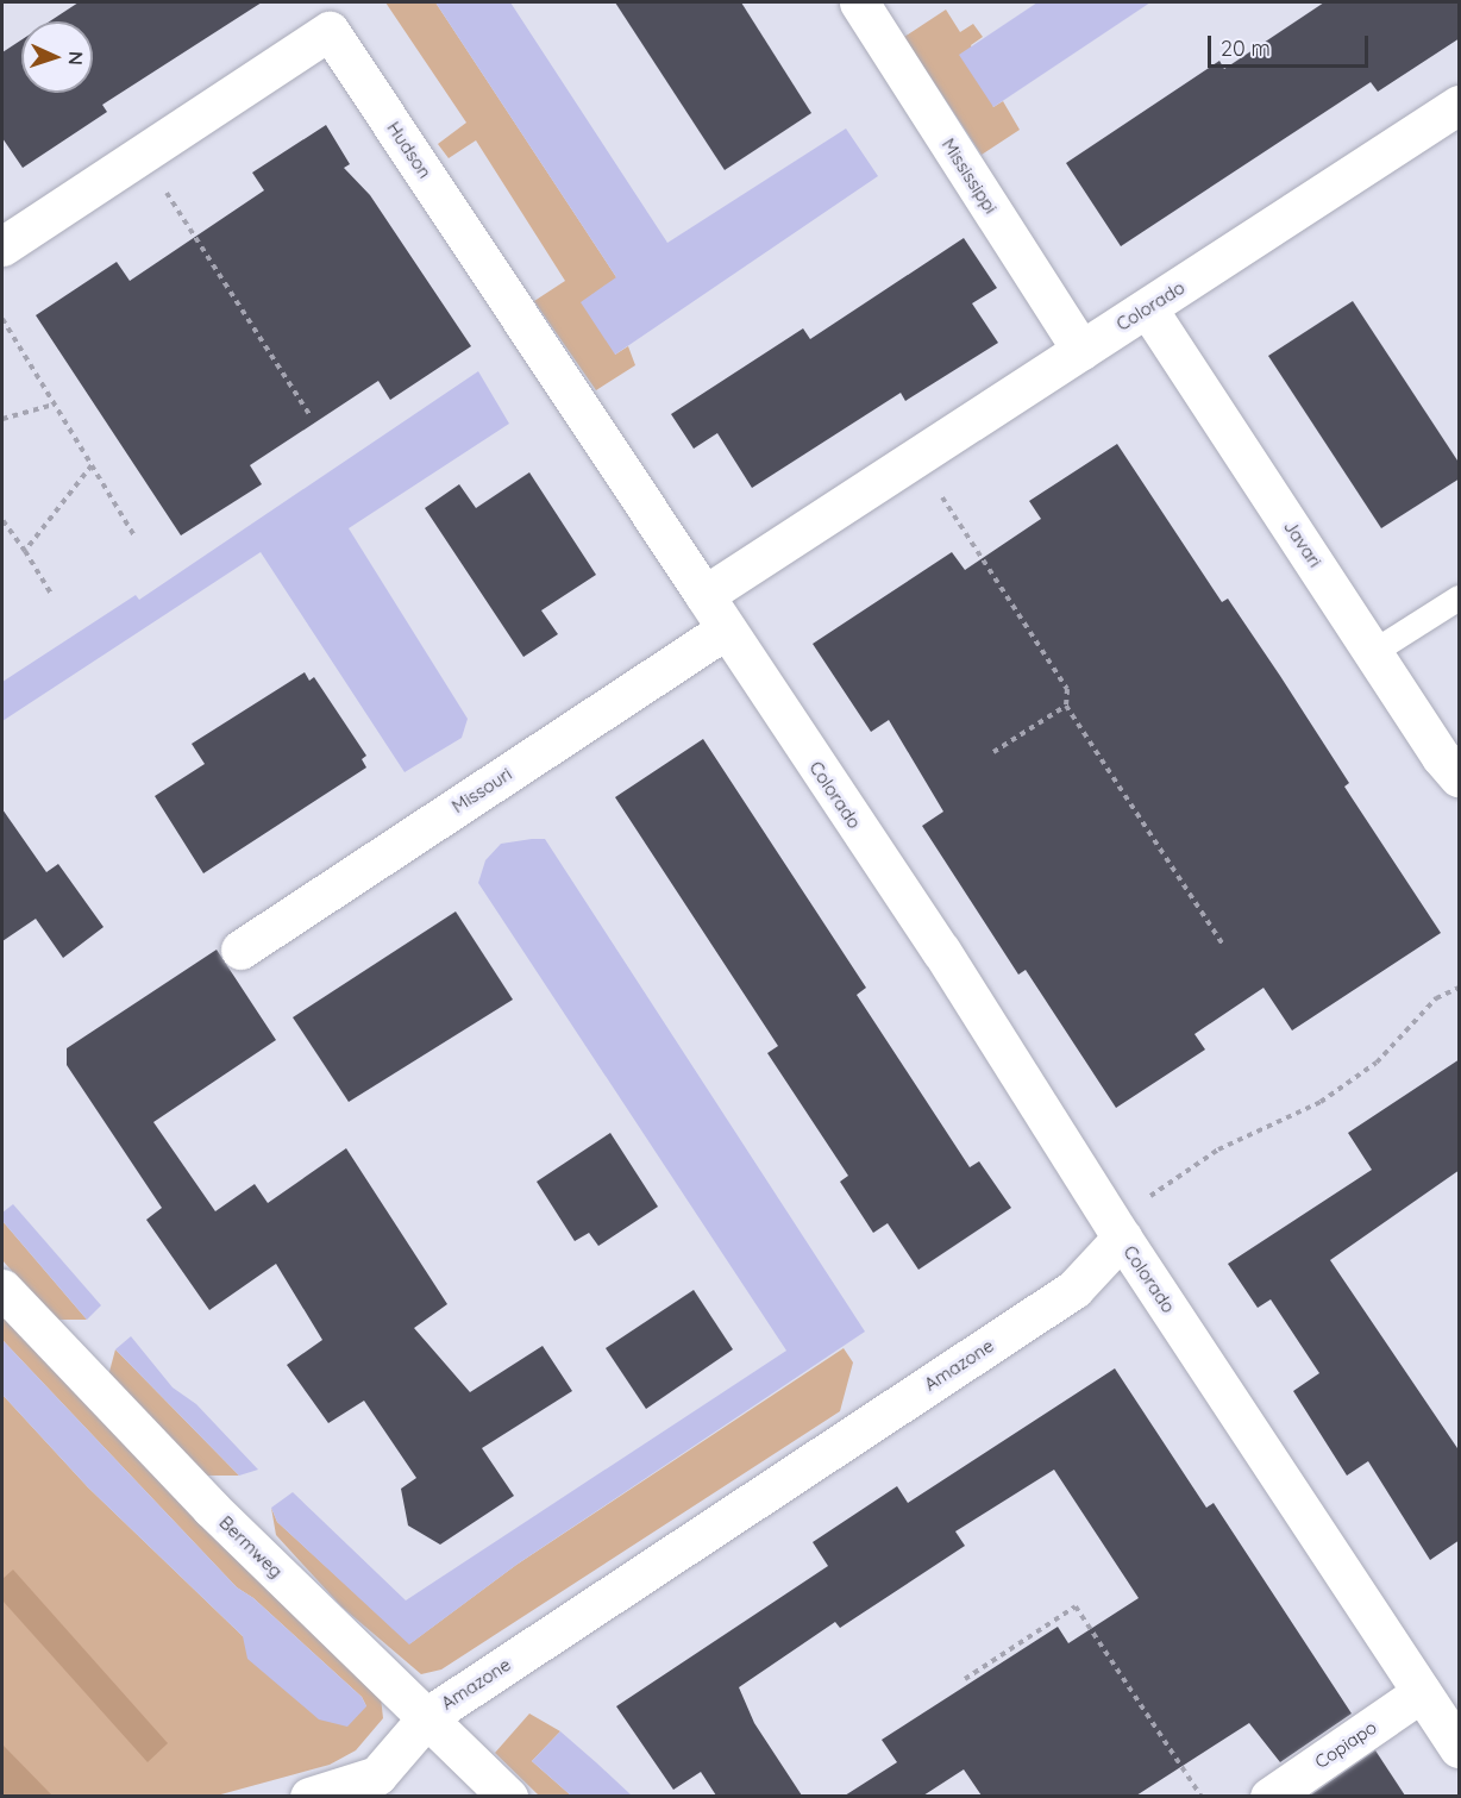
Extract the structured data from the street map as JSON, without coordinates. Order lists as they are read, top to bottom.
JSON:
{
  "streets": {
    "street": [
      "Hudson",
      "Mississippi",
      "Colorado",
      "Javari",
      "Missouri",
      "Amazone",
      "Bermweg",
      "Copiapo"
    ]
  },
  "crossings": [
    ["Hudson", "Colorado"],
    ["Mississippi", "Colorado"],
    ["Colorado", "Javari"],
    ["Colorado", "Missouri"],
    ["Colorado", "Amazone"],
    ["Colorado", "Copiapo"],
    ["Amazone", "Bermweg"]
  ],
  "scale_bar": "20 m",
  "north": "right"
}
